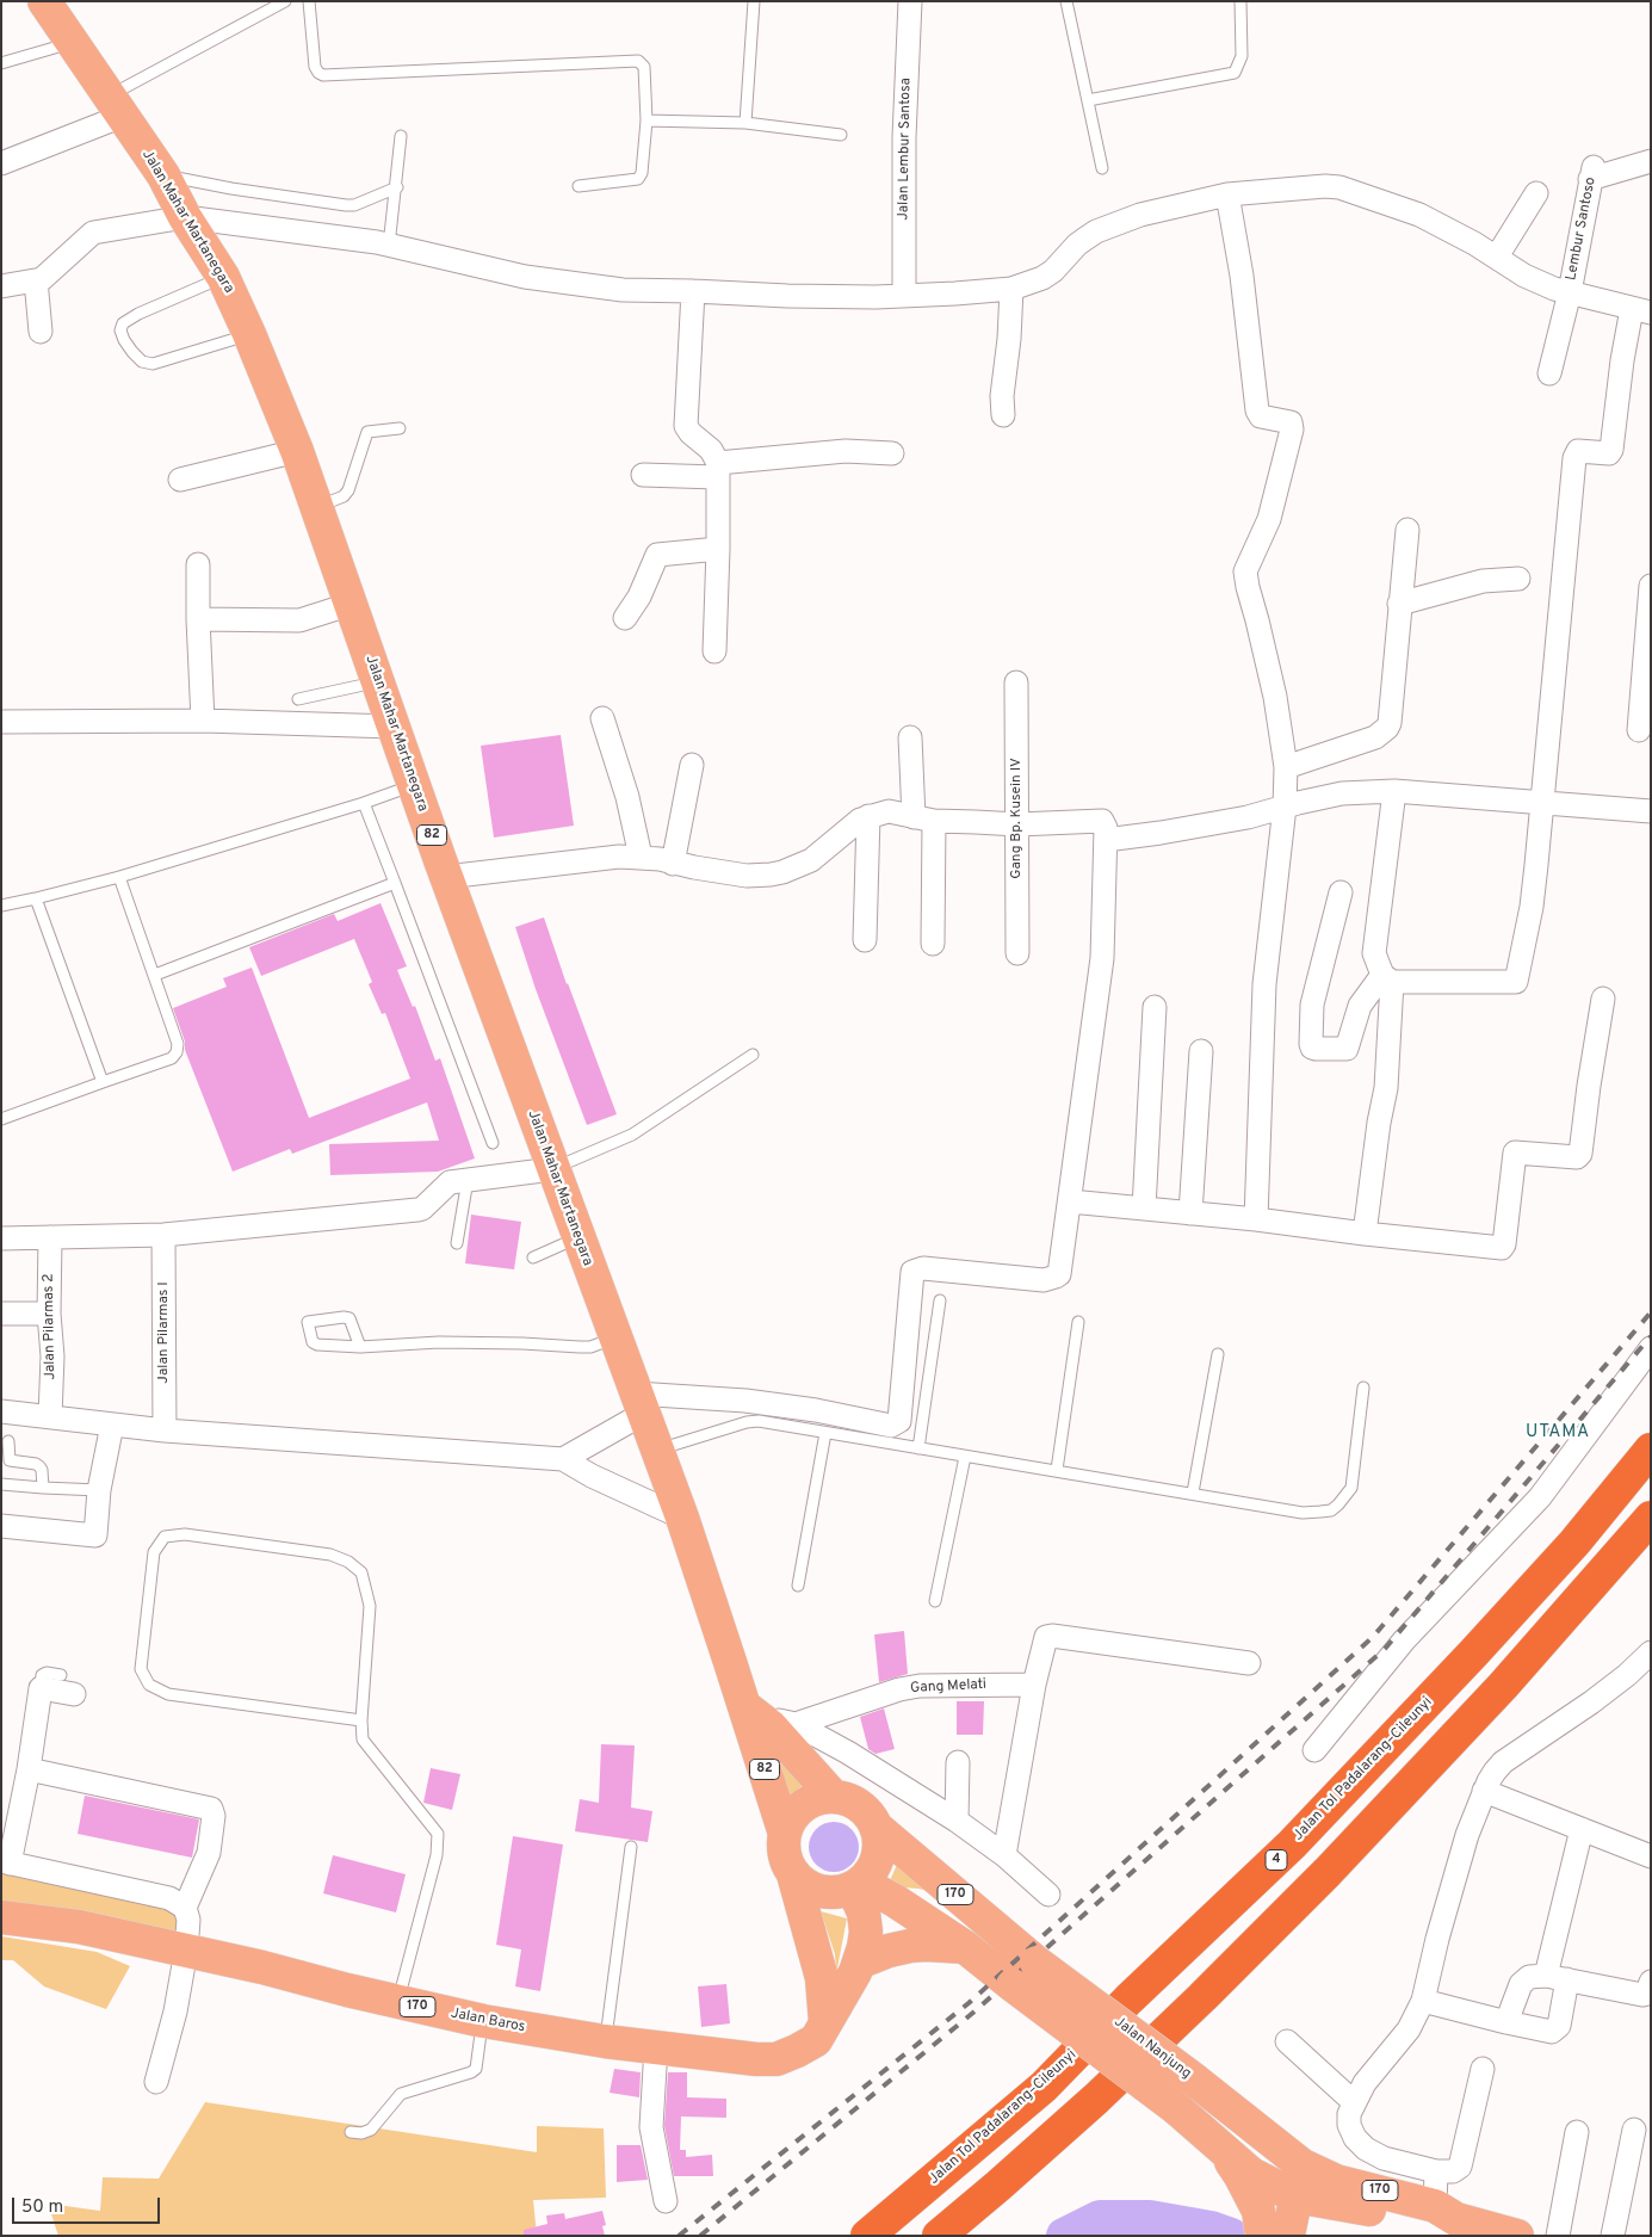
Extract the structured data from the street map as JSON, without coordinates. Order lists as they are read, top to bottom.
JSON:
{
  "streets": {
    "highway": ["Jalan Tol Padalarang–Cileunyi", "4"],
    "main road": [
      "Jalan Mahar Martanegara",
      "82",
      "170",
      "Jalan Baros",
      "Jalan Nanjung"
    ],
    "street": [
      "Jalan Lembur Santosa",
      "Lembur Santoso",
      "Gang Bp. Kusein IV",
      "Jalan Pilarmas 2",
      "Jalan Pilarmas I",
      "Gang Melati"
    ]
  },
  "crossings": [
    ["Jalan Mahar Martanegara", "82"],
    ["Jalan Mahar Martanegara", "170"],
    ["Jalan Mahar Martanegara", "Jalan Baros"],
    ["Jalan Mahar Martanegara", "Jalan Nanjung"],
    ["82", "Gang Melati"],
    ["82", "170"],
    ["82", "Jalan Baros"],
    ["82", "Jalan Nanjung"],
    ["170", "Jalan Baros"],
    ["170", "Jalan Nanjung"],
    ["Jalan Baros", "Jalan Nanjung"]
  ],
  "districts": ["UTAMA"],
  "scale_bar": "50 m"
}
